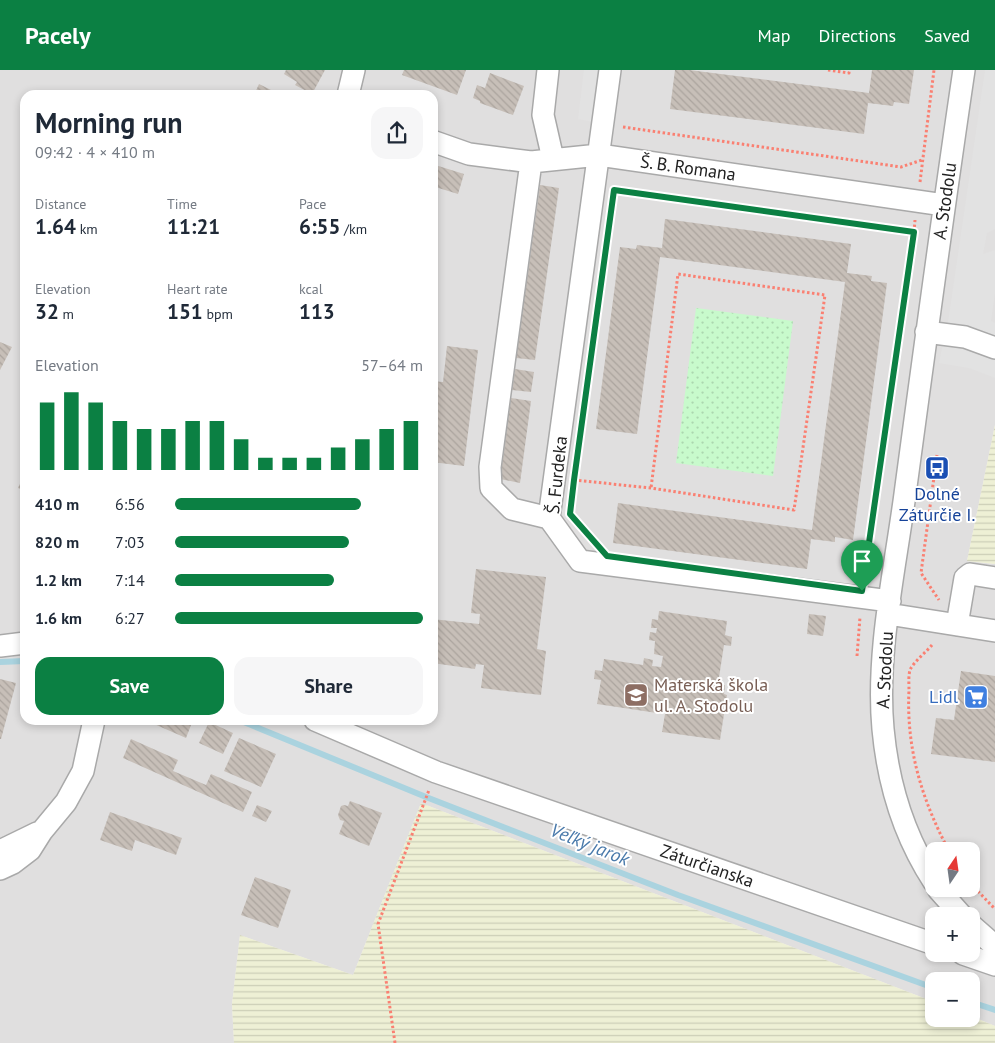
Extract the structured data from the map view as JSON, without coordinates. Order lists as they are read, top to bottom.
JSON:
{
  "streets": {
    "street": [
      "Š. B. Romana",
      "A. Stodolu",
      "Š. Furdeka",
      "Záturčianska"
    ]
  },
  "crossings": [
    ["Š. B. Romana", "A. Stodolu"],
    ["Š. B. Romana", "Š. Furdeka"],
    ["A. Stodolu", "Š. Furdeka"]
  ],
  "water": ["Veľký jarok"],
  "places": {
    "bus stop": ["Dolné Záturčie I."],
    "school or university": ["Materská škola ul. A. Stodolu"],
    "supermarket": ["Lidl"]
  },
  "north": "top",
  "page": {
    "header": "Pacely",
    "nav": ["Map", "Directions", "Saved"],
    "heading": ["Morning run", "09:42 · 4 × 410 m"],
    "stats": [
      ["Distance", "1.64 km"],
      ["Time", "11:21"],
      ["Pace", "6:55 /km"],
      ["Elevation", "32 m"],
      ["Heart rate", "151 bpm"],
      ["kcal", "113"]
    ],
    "chart": ["Elevation", "57–64 m"],
    "list": [
      {
        "name": "410 m",
        "note": "6:56"
      },
      {
        "name": "820 m",
        "note": "7:03"
      },
      {
        "name": "1.2 km",
        "note": "7:14"
      },
      {
        "name": "1.6 km",
        "note": "6:27"
      }
    ],
    "buttons": ["Save", "Share"],
    "map_buttons": ["+", "−"]
  }
}
